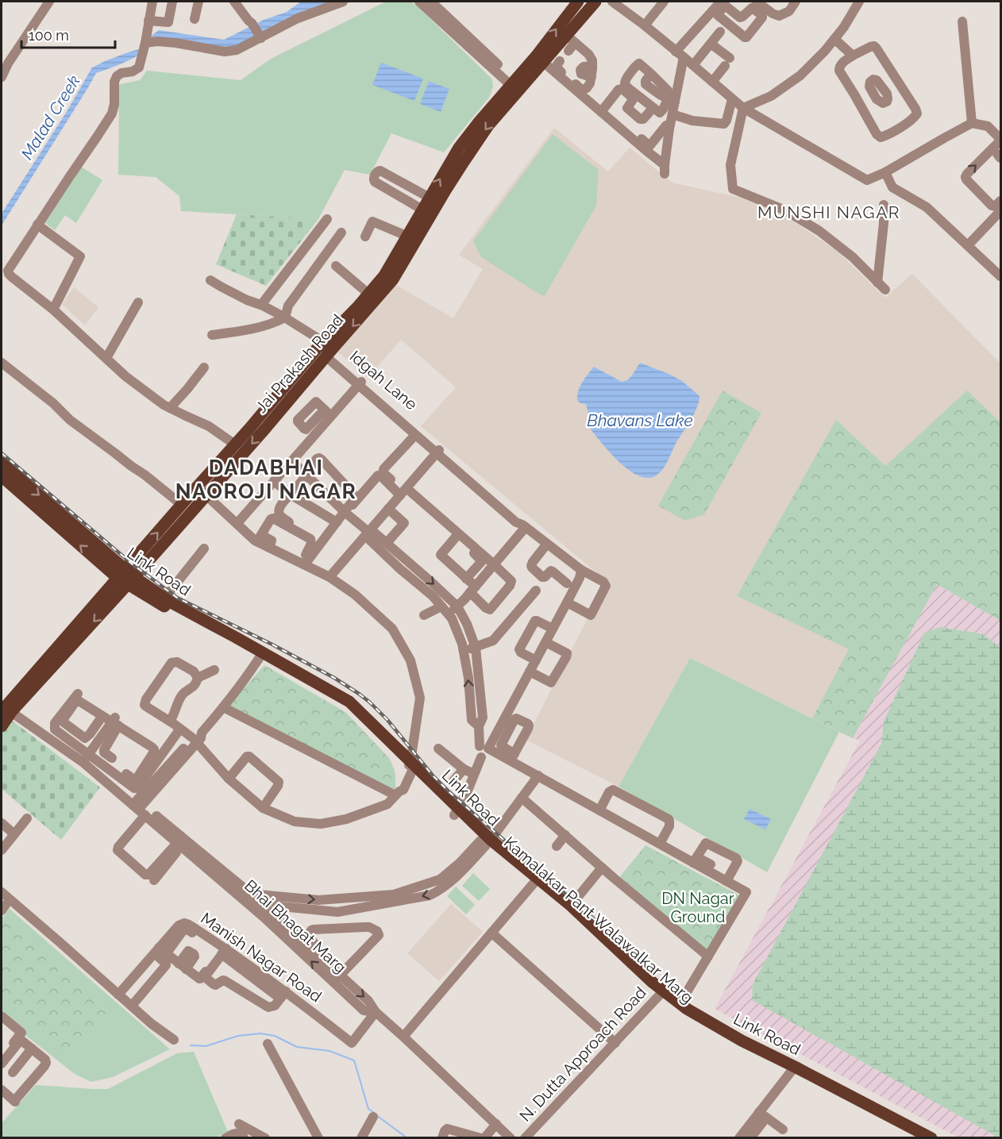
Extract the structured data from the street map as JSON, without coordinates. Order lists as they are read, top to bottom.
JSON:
{
  "streets": {
    "main road": ["Jai Prakash Road", "Link Road", "Kamalakar Pant Walawalkar Marg"],
    "street": [
      "Idgah Lane",
      "Bhai Bhagat Marg",
      "Manish Nagar Road",
      "N. Dutta Approach Road"
    ]
  },
  "crossings": [
    ["Jai Prakash Road", "Idgah Lane"],
    ["Jai Prakash Road", "Link Road"],
    ["Link Road", "Kamalakar Pant Walawalkar Marg"],
    ["Kamalakar Pant Walawalkar Marg", "N. Dutta Approach Road"],
    ["Bhai Bhagat Marg", "Manish Nagar Road"]
  ],
  "districts": ["MUNSHI NAGAR", "DADABHAI NAOROJI NAGAR"],
  "water": ["Malad Creek", "Bhavans Lake"],
  "parks": ["DN Nagar Ground"],
  "scale_bar": "100 m"
}
